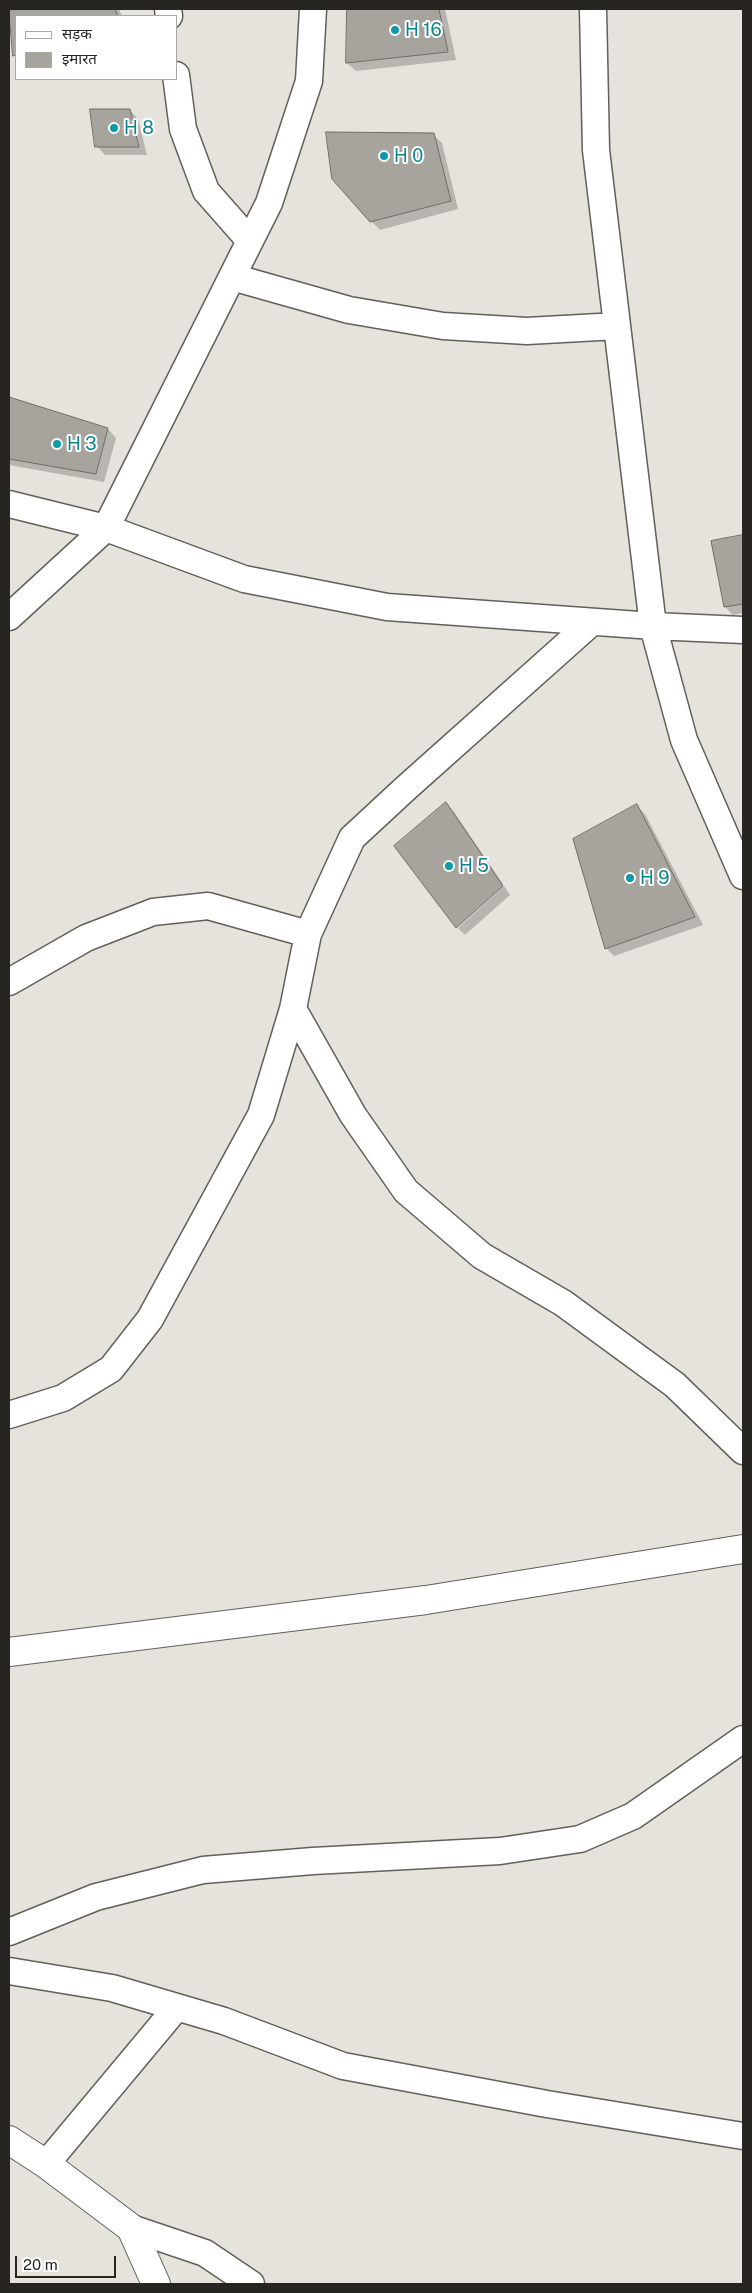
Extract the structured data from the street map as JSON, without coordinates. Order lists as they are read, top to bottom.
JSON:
{
  "places": [
    "H 16",
    "H 8",
    "H 0",
    "H 3",
    "H 5",
    "H 9"
  ],
  "legend": ["सड़क", "इमारत"],
  "scale_bar": "20 m"
}
